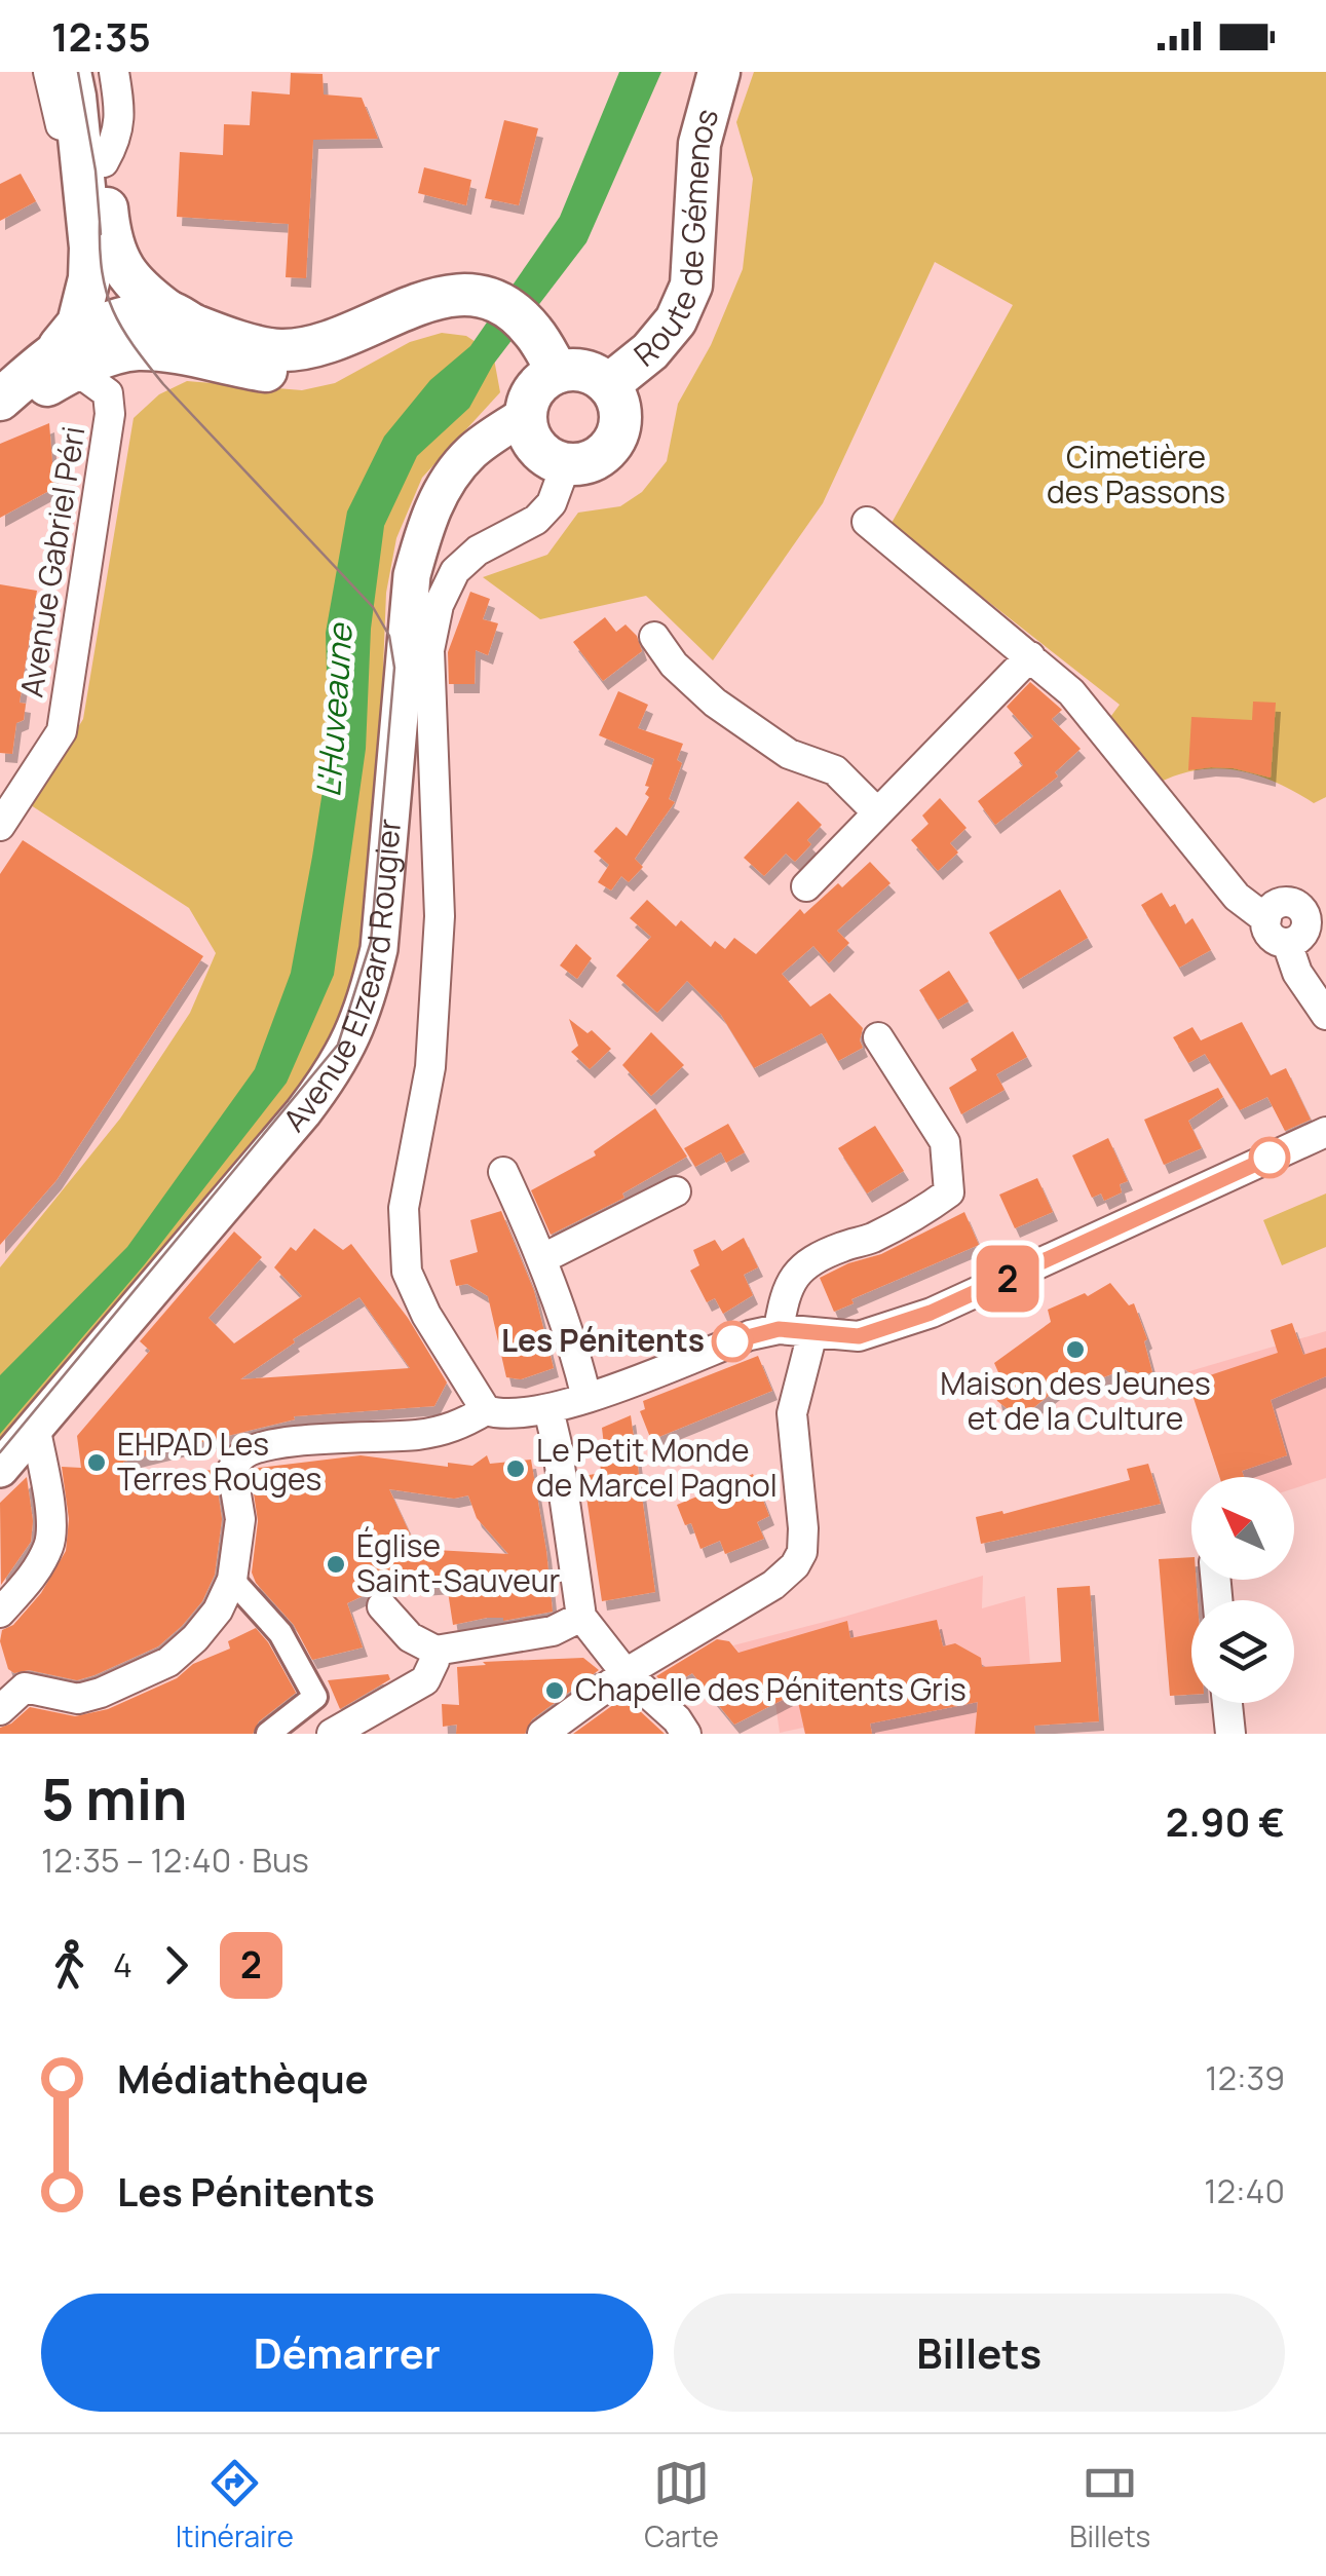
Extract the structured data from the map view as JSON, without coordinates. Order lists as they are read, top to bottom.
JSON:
{
  "streets": {
    "main road": ["Route de Gémenos"],
    "street": ["Avenue Gabriel Péri", "Avenue Elzeard Rougier"]
  },
  "crossings": [
    ["Route de Gémenos", "Avenue Elzeard Rougier"]
  ],
  "water": ["L'Huveaune"],
  "parks": ["Cimetière des Passons"],
  "places": [
    "Les Pénitents",
    "Maison des Jeunes et de la Culture",
    "EHPAD Les Terres Rouges",
    "Le Petit Monde de Marcel Pagnol",
    "Église Saint-Sauveur",
    "Chapelle des Pénitents Gris"
  ],
  "lines": ["bus line 2"],
  "north": "top left",
  "page": {
    "status": "12:35",
    "on_map": "2",
    "heading": ["5 min", "12:35 – 12:40 · Bus", "2.90 €"],
    "legs": ["4", "2"],
    "list": [
      {
        "name": "Médiathèque",
        "value": "12:39"
      },
      {
        "name": "Les Pénitents",
        "value": "12:40"
      }
    ],
    "buttons": ["Démarrer", "Billets"],
    "tabs": ["Itinéraire", "Carte", "Billets"]
  }
}
